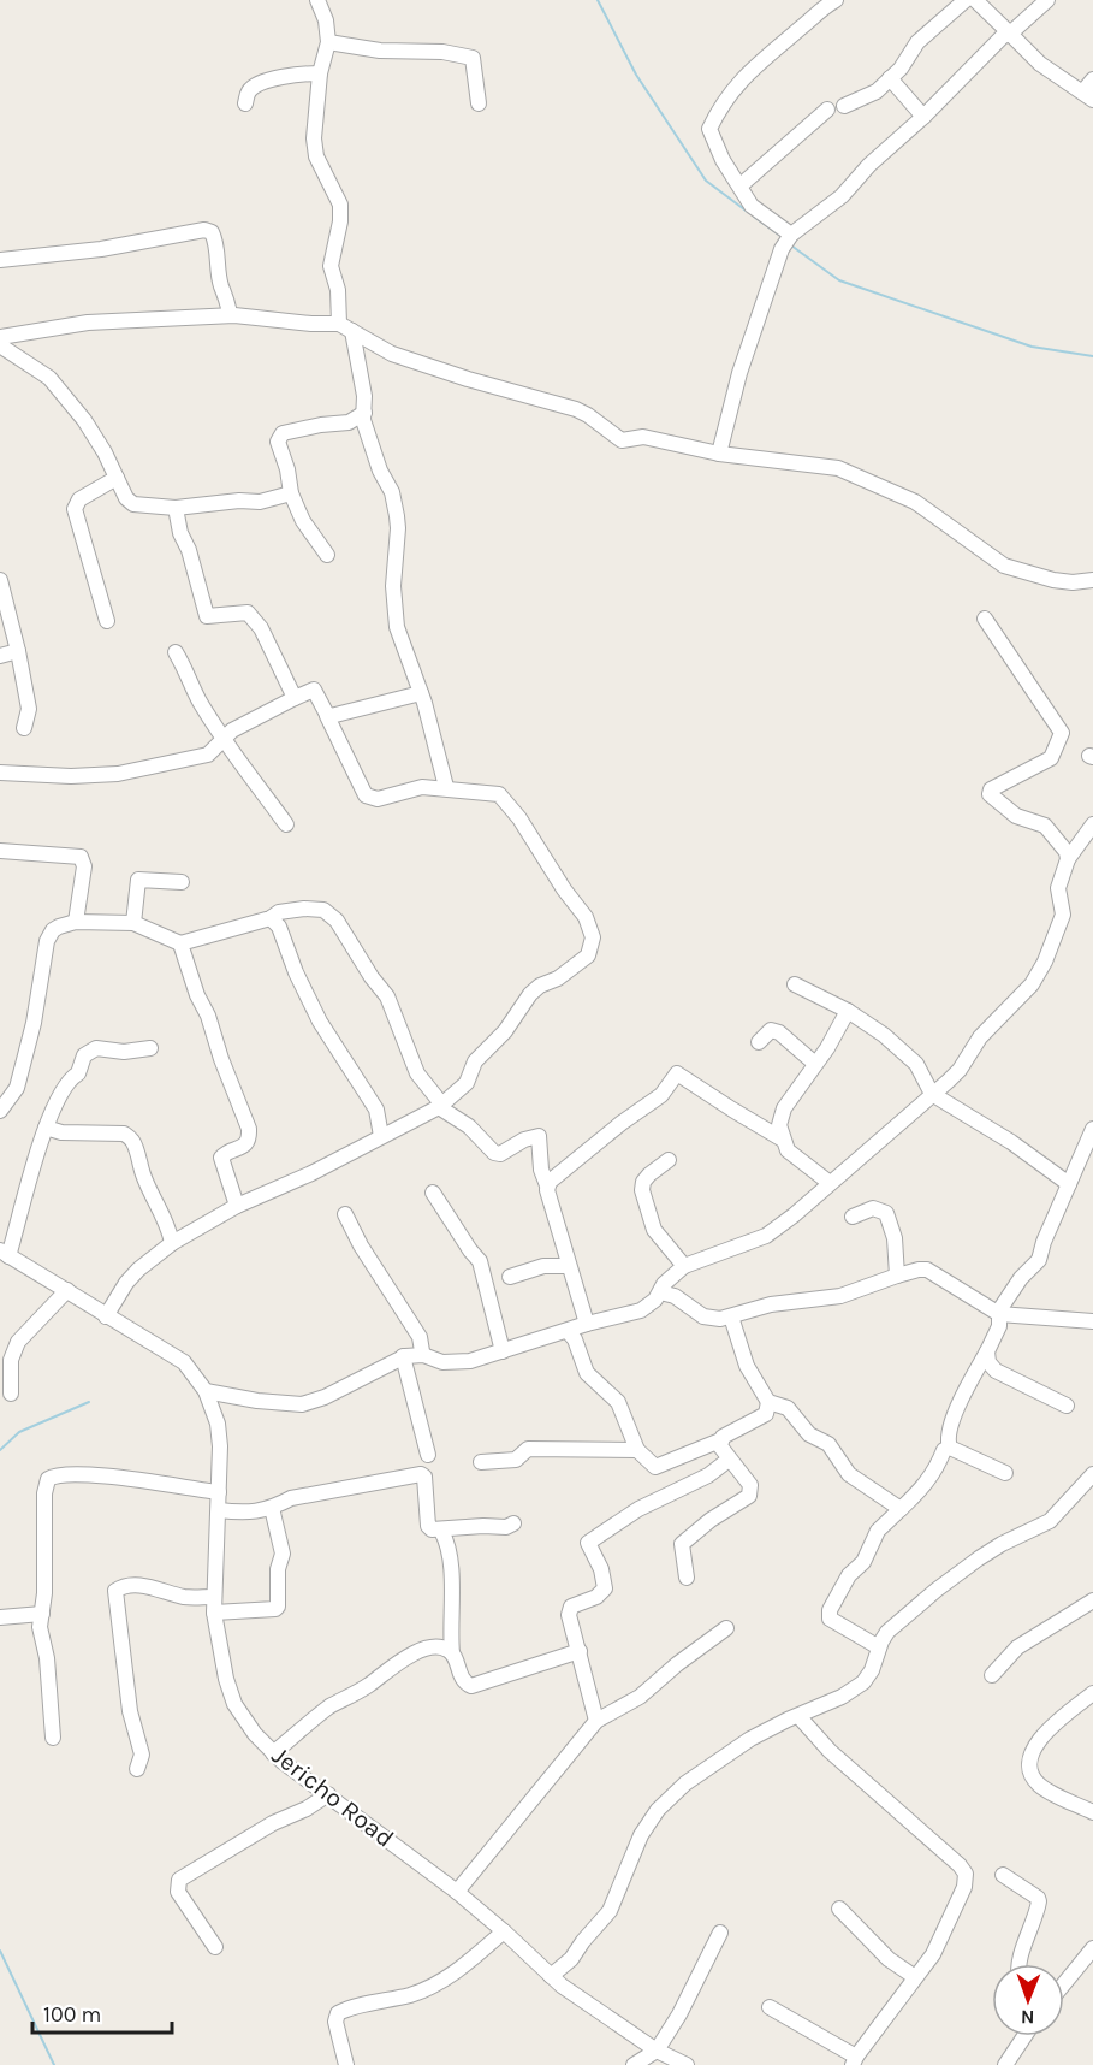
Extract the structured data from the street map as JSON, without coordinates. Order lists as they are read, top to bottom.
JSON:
{
  "streets": {
    "street": ["Jericho Road"]
  },
  "scale_bar": "100 m",
  "north": "bottom"
}
